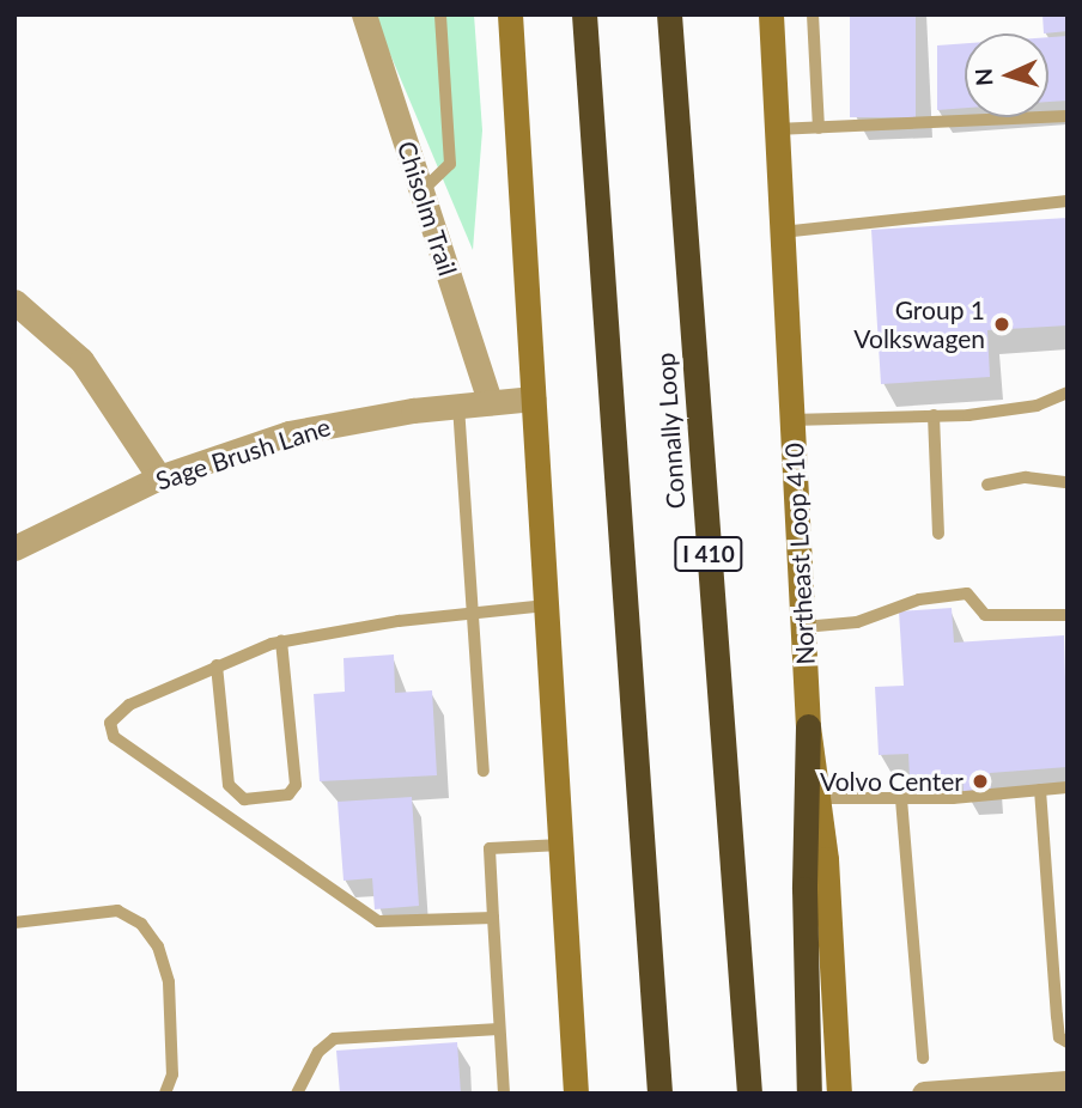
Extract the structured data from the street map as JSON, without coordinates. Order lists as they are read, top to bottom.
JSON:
{
  "streets": {
    "highway": ["Connally Loop", "I 410"],
    "main road": ["Northeast Loop 410"],
    "street": ["Chisolm Trail", "Sage Brush Lane"]
  },
  "crossings": [
    ["Chisolm Trail", "Sage Brush Lane"]
  ],
  "places": ["Group 1 Volkswagen", "Volvo Center"],
  "north": "left"
}
